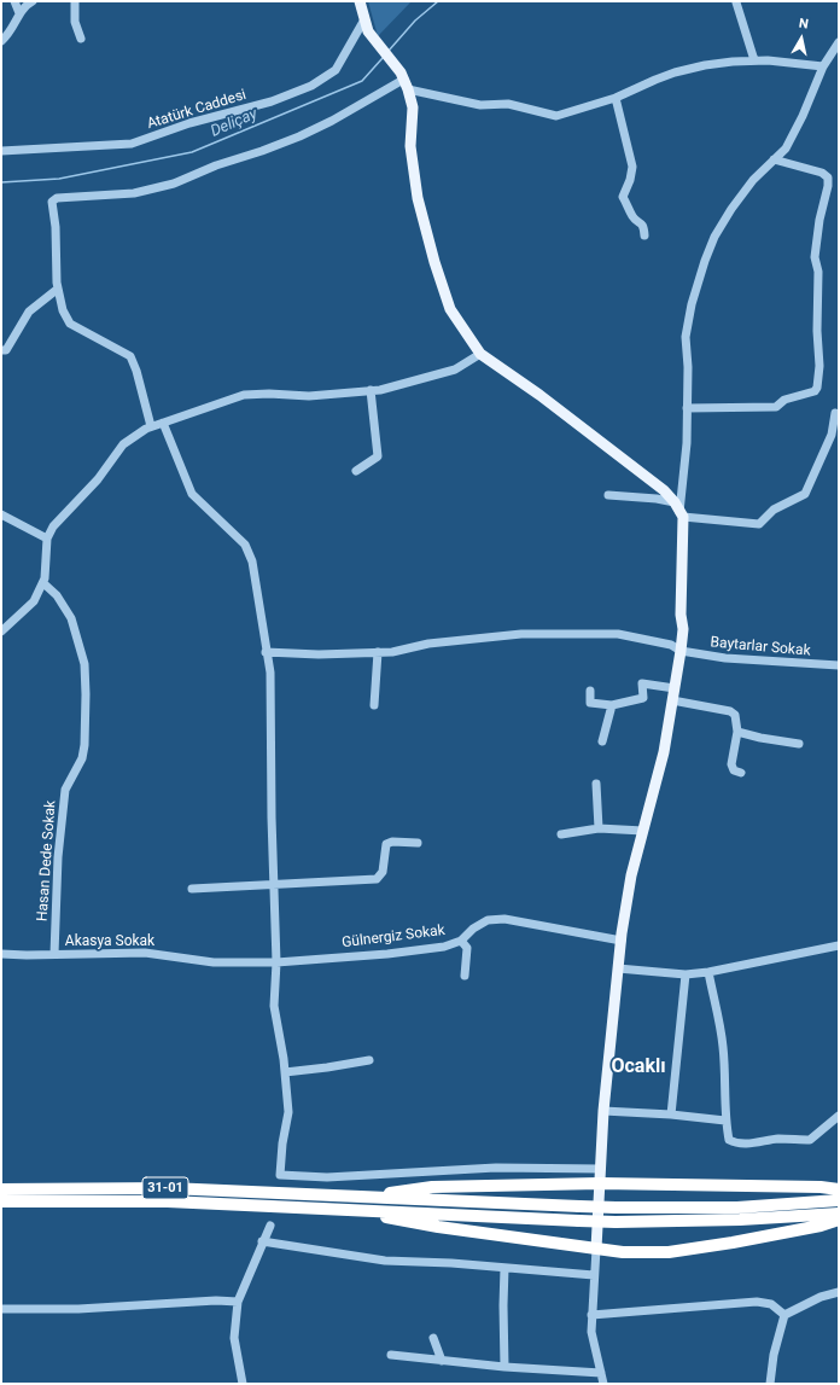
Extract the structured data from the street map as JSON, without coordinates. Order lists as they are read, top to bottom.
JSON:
{
  "streets": {
    "highway": ["31-01"],
    "street": [
      "Atatürk Caddesi",
      "Baytarlar Sokak",
      "Hasan Dede Sokak",
      "Gülnergiz Sokak",
      "Akasya Sokak"
    ]
  },
  "crossings": [
    ["Hasan Dede Sokak", "Akasya Sokak"],
    ["Gülnergiz Sokak", "Akasya Sokak"]
  ],
  "districts": ["Ocaklı"],
  "water": ["Deliçay"],
  "north": "top"
}
